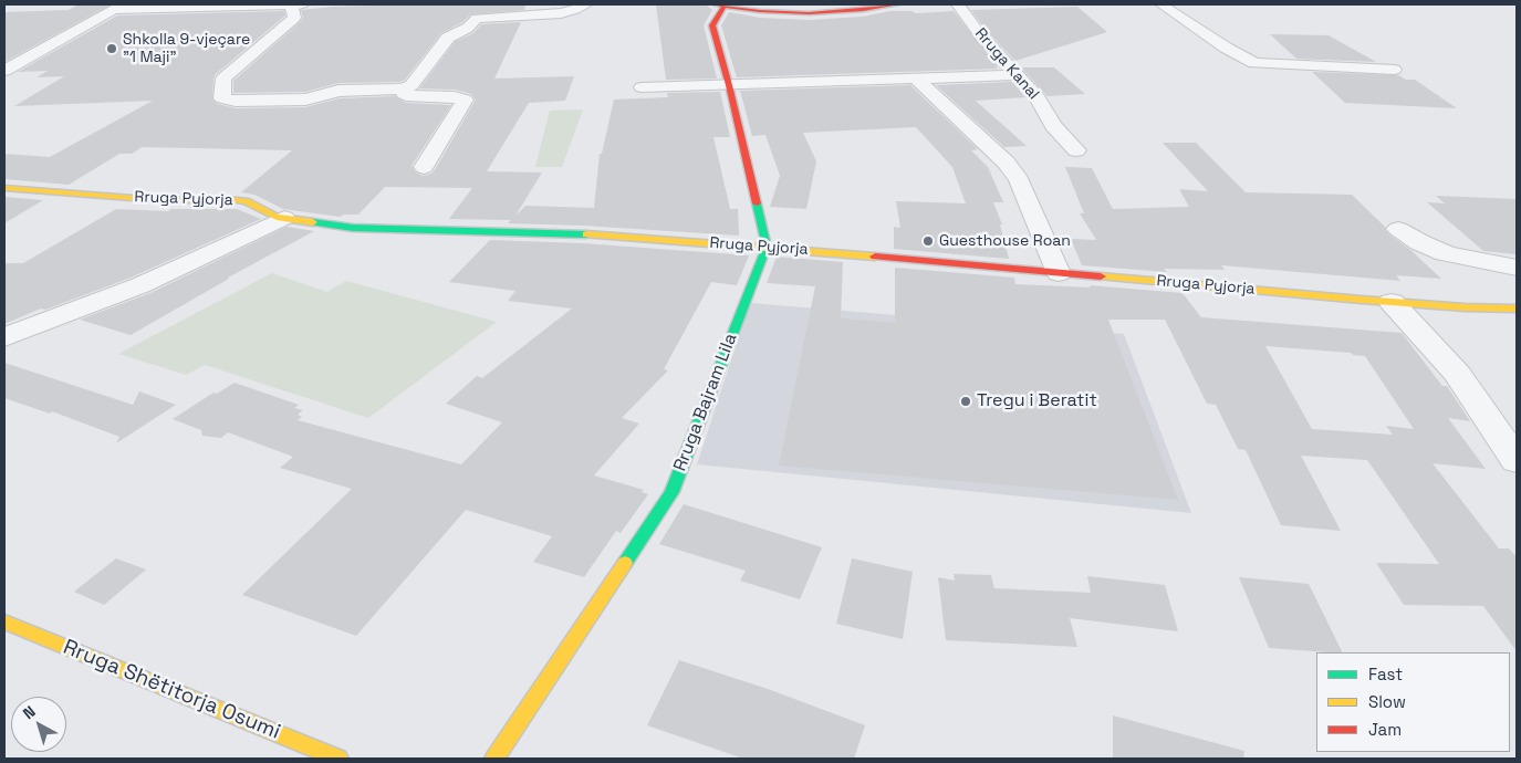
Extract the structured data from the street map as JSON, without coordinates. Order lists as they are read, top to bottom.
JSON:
{
  "streets": {
    "street": [
      "Rruga Kanal",
      "Rruga Pyjorja",
      "Rruga Bajram Lila",
      "Rruga Shëtitorja Osumi"
    ]
  },
  "crossings": [
    ["Rruga Pyjorja", "Rruga Bajram Lila"]
  ],
  "places": ["Shkolla 9-vjeçare \"1 Maji\"", "Guesthouse Roan", "Tregu i Beratit"],
  "legend": ["Fast", "Slow", "Jam"],
  "north": "top left"
}
